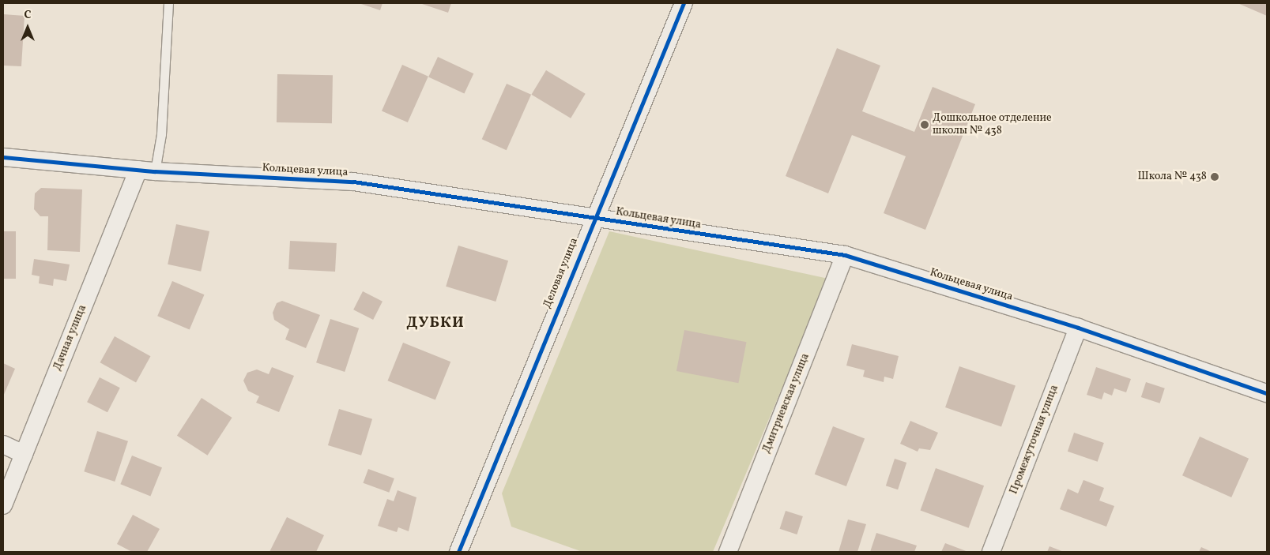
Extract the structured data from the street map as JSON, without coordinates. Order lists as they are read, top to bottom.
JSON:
{
  "streets": {
    "street": [
      "Кольцевая улица",
      "Деловая улица",
      "Дачная улица",
      "Дмитриевская улица",
      "Промежуточная улица"
    ]
  },
  "crossings": [
    ["Кольцевая улица", "Деловая улица"],
    ["Кольцевая улица", "Дачная улица"],
    ["Кольцевая улица", "Дмитриевская улица"],
    ["Кольцевая улица", "Промежуточная улица"]
  ],
  "districts": ["ДУБКИ"],
  "places": ["Дошкольное отделение школы № 438", "Школа № 438"],
  "north": "top"
}
